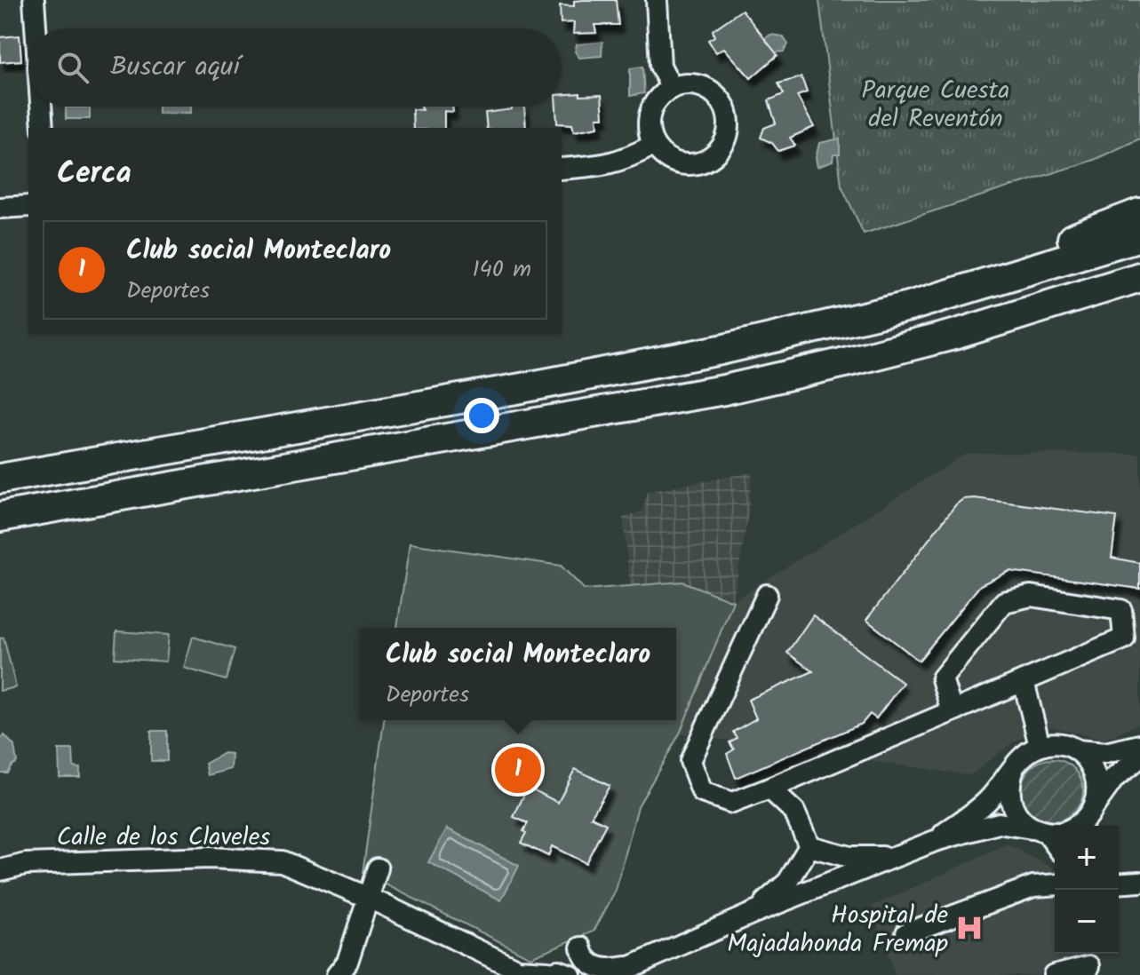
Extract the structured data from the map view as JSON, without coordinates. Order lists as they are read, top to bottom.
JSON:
{
  "streets": {
    "street": ["Calle de los Claveles"]
  },
  "parks": ["Parque Cuesta del Reventón"],
  "places": {
    "hospital": ["Hospital de Majadahonda Fremap"]
  },
  "page": {
    "search": "Buscar aquí",
    "heading": "Cerca",
    "list": [
      {
        "mark": "1",
        "name": "Club social Monteclaro",
        "note": "Deportes",
        "value": "140 m"
      }
    ],
    "popup": ["Club social Monteclaro", "Deportes"],
    "pins": "1",
    "map_buttons": ["+", "−"]
  }
}
